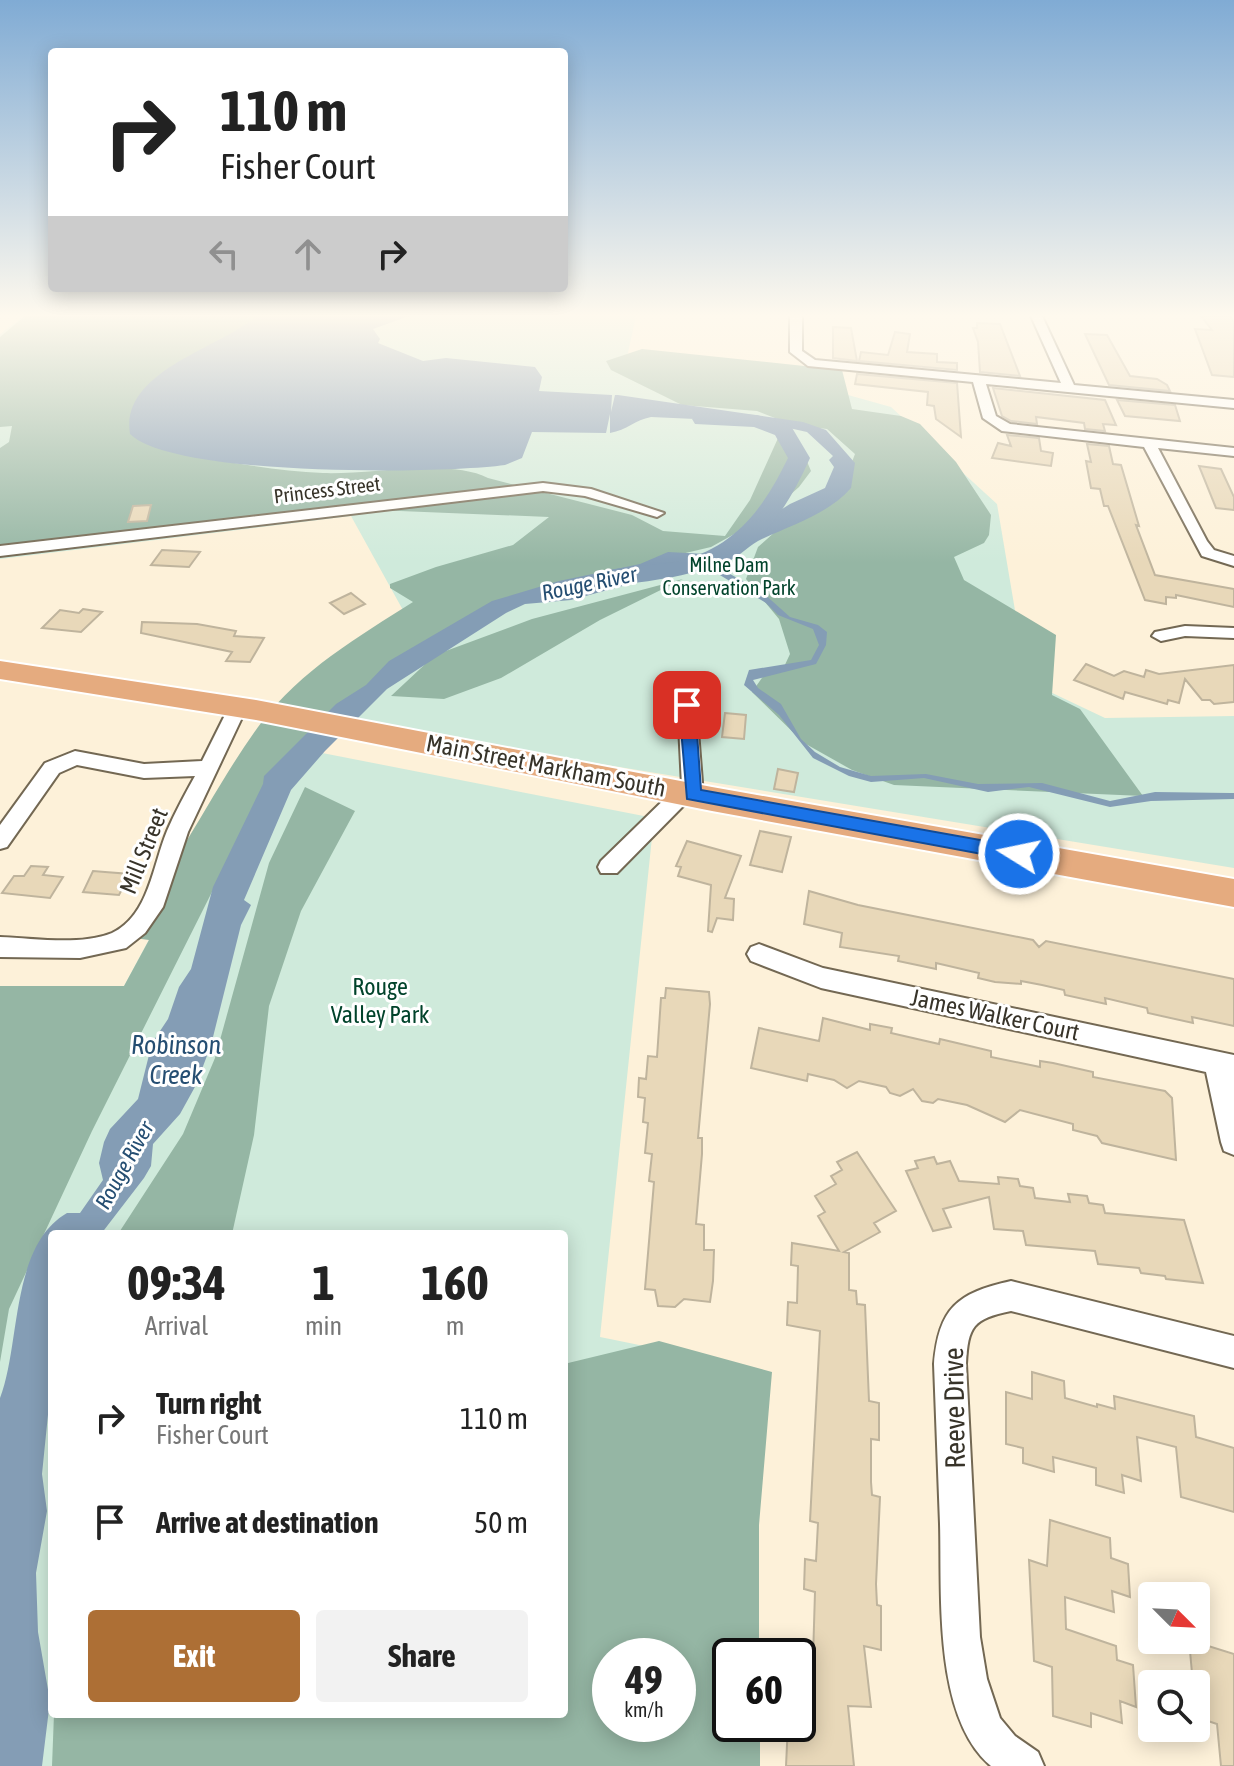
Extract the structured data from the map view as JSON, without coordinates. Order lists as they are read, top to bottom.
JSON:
{
  "streets": {
    "main road": ["Main Street Markham South"],
    "street": [
      "Princess Street",
      "Mill Street",
      "James Walker Court",
      "Reeve Drive"
    ]
  },
  "crossings": [
    ["Main Street Markham South", "Mill Street"]
  ],
  "water": ["Rouge River", "Robinson Creek"],
  "parks": ["Milne Dam Conservation Park", "Rouge Valley Park"],
  "north": "bottom right",
  "page": {
    "turn": ["110 m", "Fisher Court"],
    "eta": [
      "09:34",
      "Arrival",
      "1",
      "min",
      "160",
      "m"
    ],
    "list": [
      {
        "name": "Turn right",
        "note": "Fisher Court",
        "value": "110 m"
      },
      {
        "name": "Arrive at destination",
        "value": "50 m"
      }
    ],
    "buttons": ["Exit", "Share"],
    "speed": "49 km/h",
    "limit": "60"
  }
}
